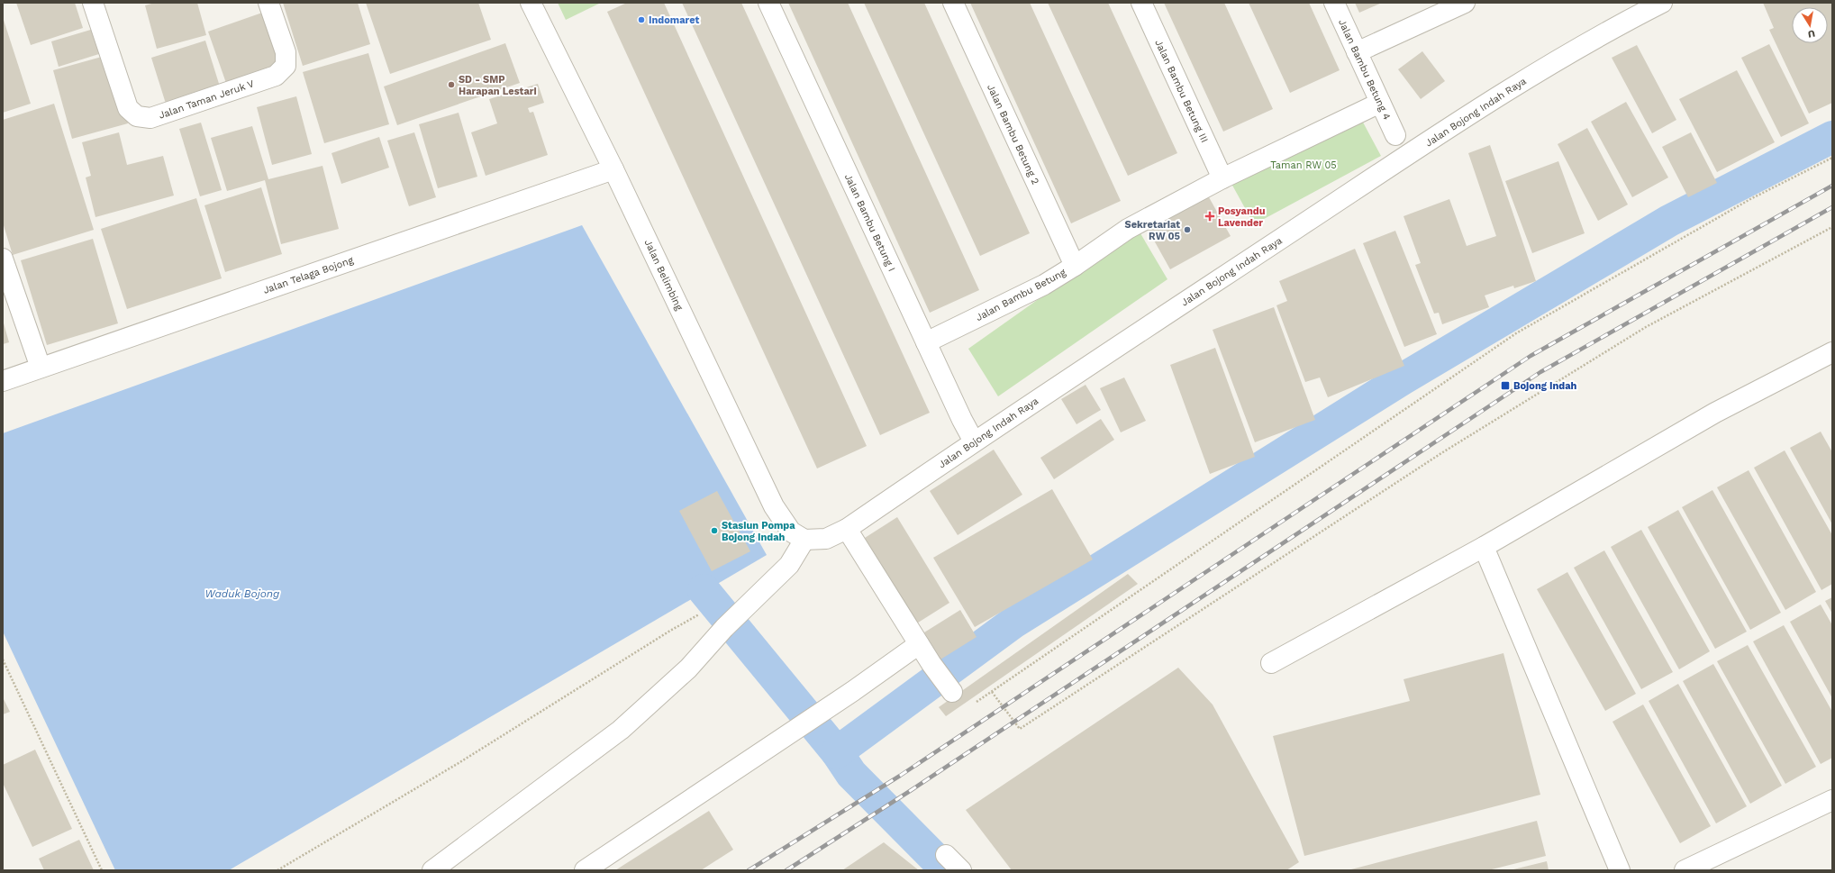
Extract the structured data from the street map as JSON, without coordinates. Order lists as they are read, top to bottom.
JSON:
{
  "streets": {
    "street": [
      "Jalan Bambu Betung 4",
      "Jalan Bambu Betung III",
      "Jalan Taman Jeruk V",
      "Jalan Bojong Indah Raya",
      "Jalan Bambu Betung 2",
      "Jalan Bambu Betung I",
      "Jalan Telaga Bojong",
      "Jalan Belimbing",
      "Jalan Bambu Betung"
    ]
  },
  "crossings": [
    ["Jalan Bambu Betung 4", "Jalan Bambu Betung"],
    ["Jalan Bambu Betung III", "Jalan Bambu Betung"],
    ["Jalan Bojong Indah Raya", "Jalan Bambu Betung I"],
    ["Jalan Bojong Indah Raya", "Jalan Belimbing"],
    ["Jalan Bambu Betung 2", "Jalan Bambu Betung"],
    ["Jalan Bambu Betung I", "Jalan Bambu Betung"],
    ["Jalan Telaga Bojong", "Jalan Belimbing"]
  ],
  "water": ["Waduk Bojong"],
  "parks": ["Taman RW 05"],
  "places": {
    "other": [
      "Indomaret",
      "SD - SMP Harapan Lestari",
      "Sekretariat RW 05",
      "Stasiun Pompa Bojong Indah"
    ],
    "health": ["Posyandu Lavender"],
    "transit": ["Bojong Indah"]
  },
  "north": "bottom"
}
